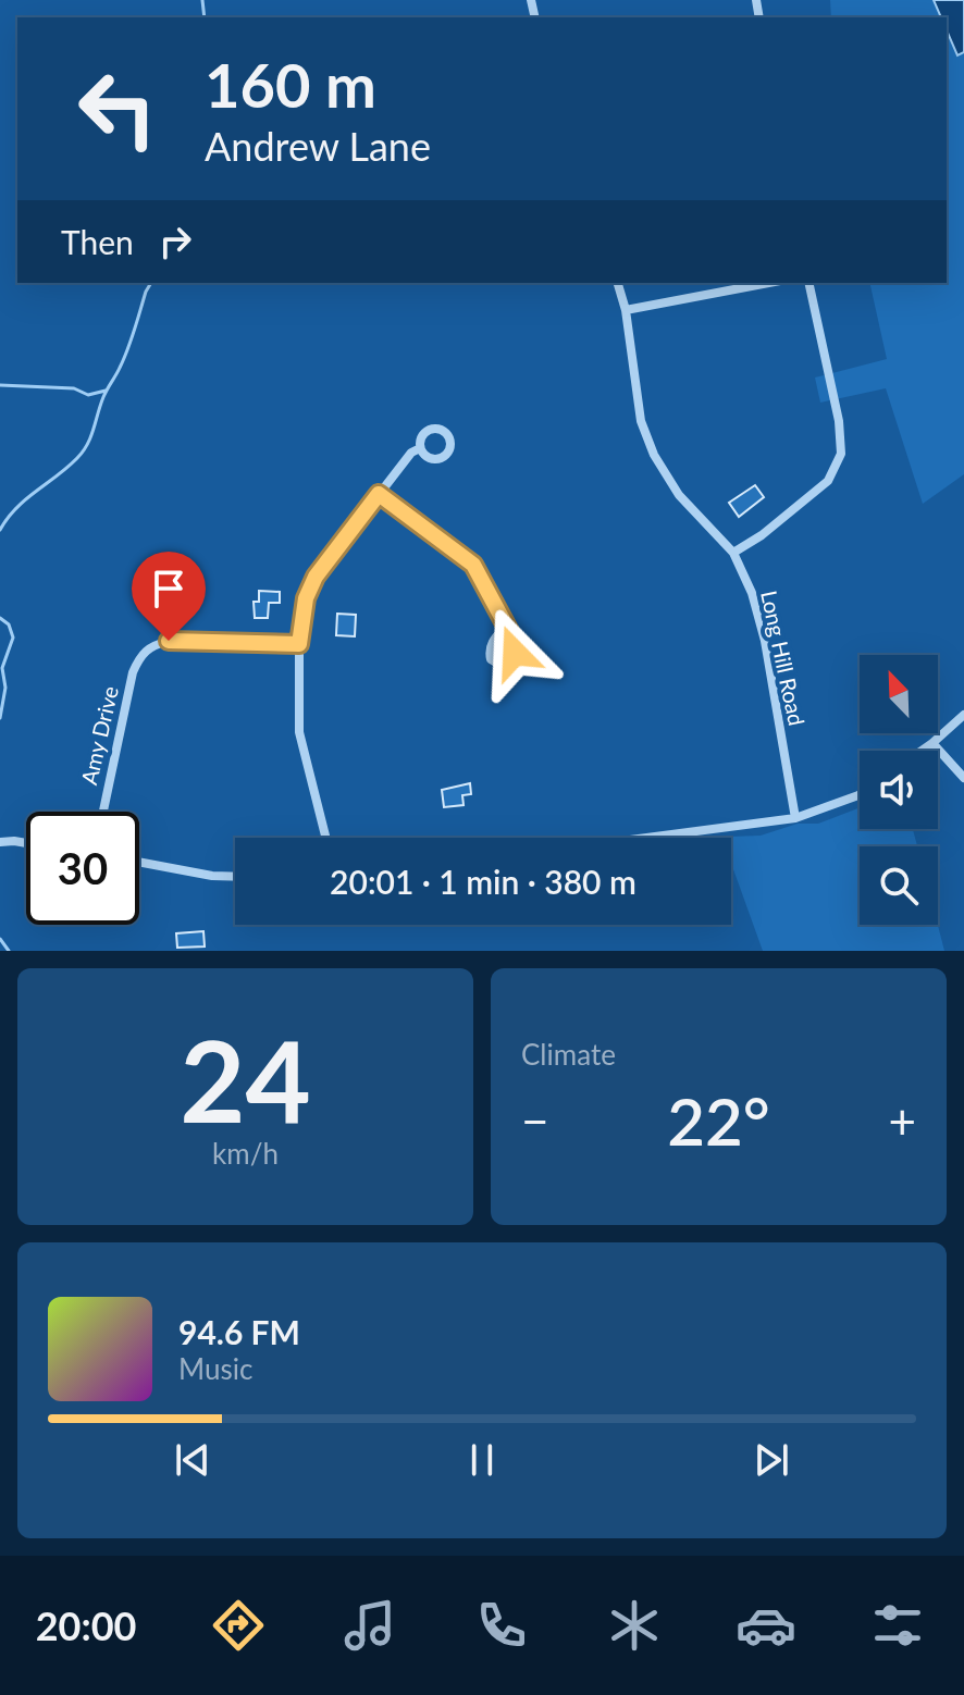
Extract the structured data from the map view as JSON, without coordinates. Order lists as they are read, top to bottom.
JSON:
{
  "streets": {
    "street": ["Long Hill Road", "Amy Drive"]
  },
  "north": "top left",
  "page": {
    "turn": ["160 m", "Andrew Lane"],
    "then": "Then",
    "limit": "30",
    "trip": "20:01 · 1 min · 380 m",
    "tile": [
      ["24", "km/h"],
      "Climate"
    ],
    "heat": ["−", "22°", "+"],
    "song": ["94.6 FM", "Music"],
    "tabs": "20:00"
  }
}
